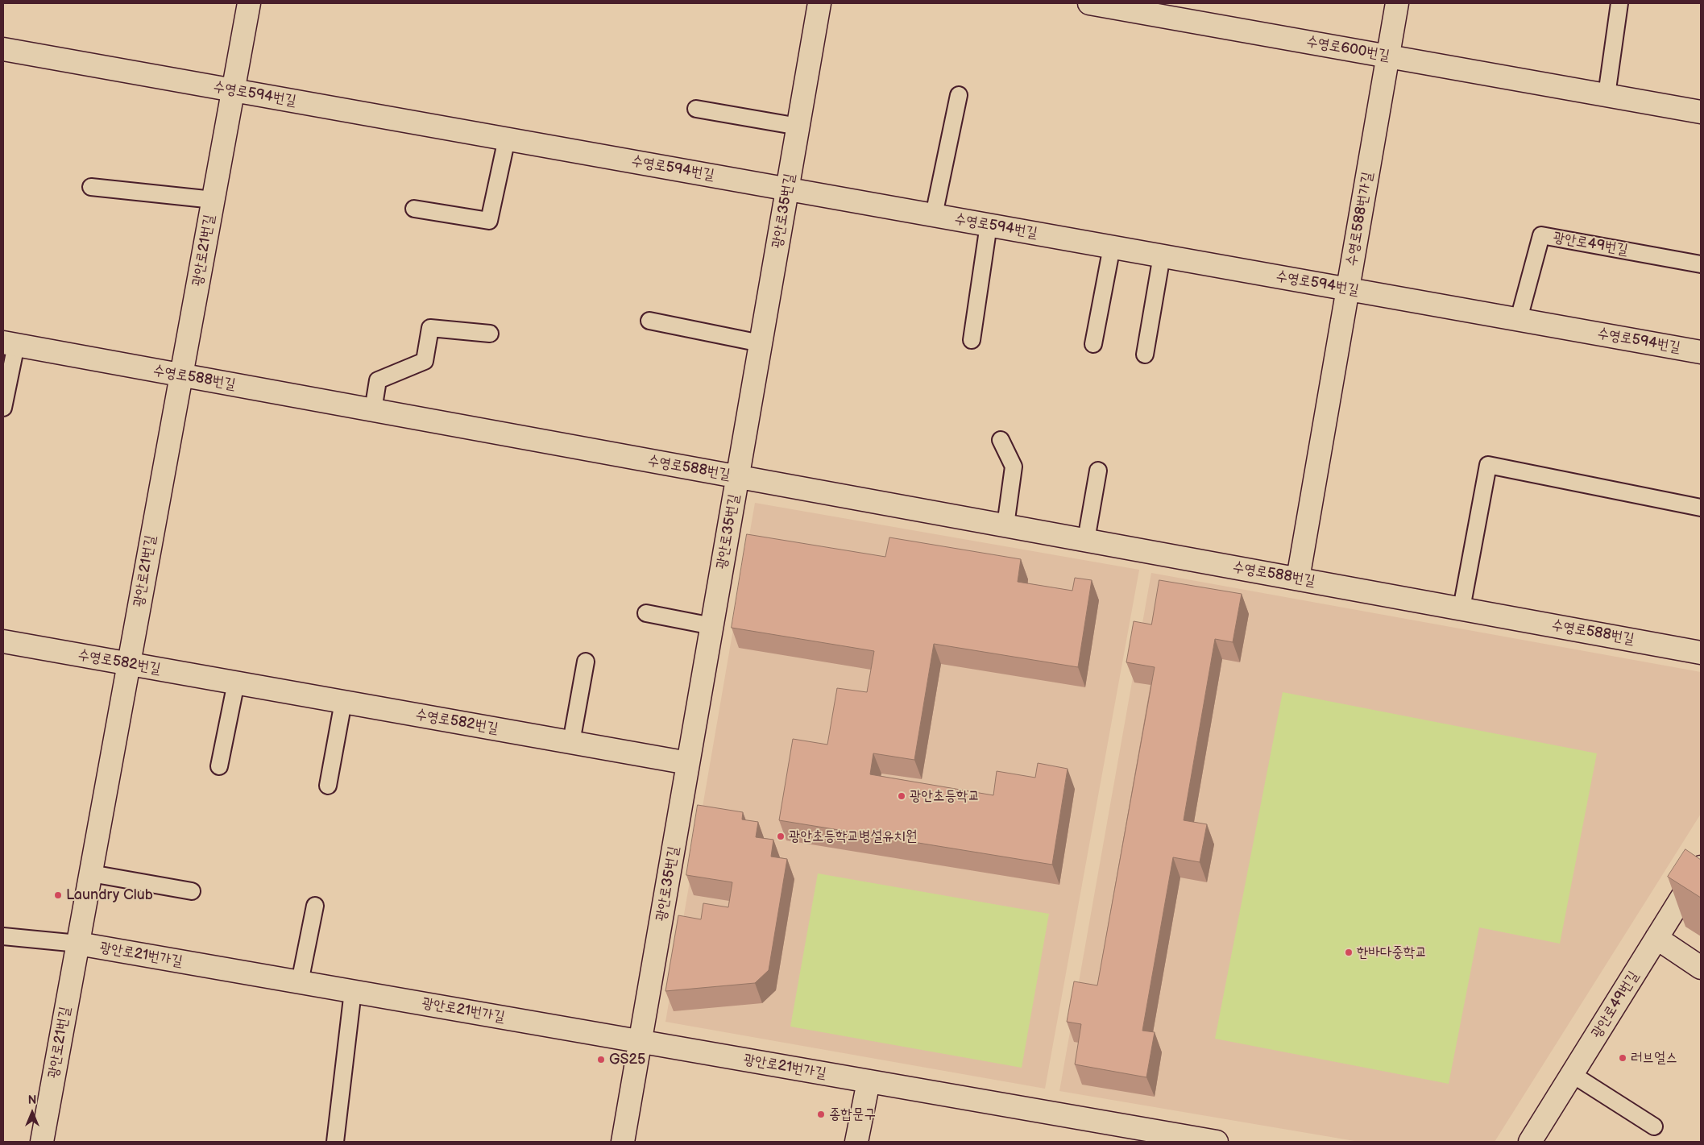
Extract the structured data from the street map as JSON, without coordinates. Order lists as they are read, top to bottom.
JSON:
{
  "streets": {
    "street": [
      "수영로600번길",
      "수영로594번길",
      "광안로35번길",
      "수영로588번가길",
      "광안로49번길",
      "광안로21번길",
      "수영로588번길",
      "수영로582번길",
      "광안로21번가길"
    ]
  },
  "crossings": [
    ["수영로600번길", "수영로588번가길"],
    ["수영로594번길", "광안로35번길"],
    ["수영로594번길", "수영로588번가길"],
    ["수영로594번길", "광안로49번길"],
    ["수영로594번길", "광안로21번길"],
    ["광안로35번길", "수영로588번길"],
    ["광안로35번길", "수영로582번길"],
    ["광안로35번길", "광안로21번가길"],
    ["수영로588번가길", "수영로588번길"],
    ["광안로21번길", "수영로588번길"],
    ["광안로21번길", "수영로582번길"],
    ["광안로21번길", "광안로21번가길"]
  ],
  "places": [
    "광안초등학교",
    "광안초등학교병설유치원",
    "Laundry Club",
    "한바다중학교",
    "러브얼스",
    "GS25",
    "종합문구"
  ],
  "north": "top"
}
